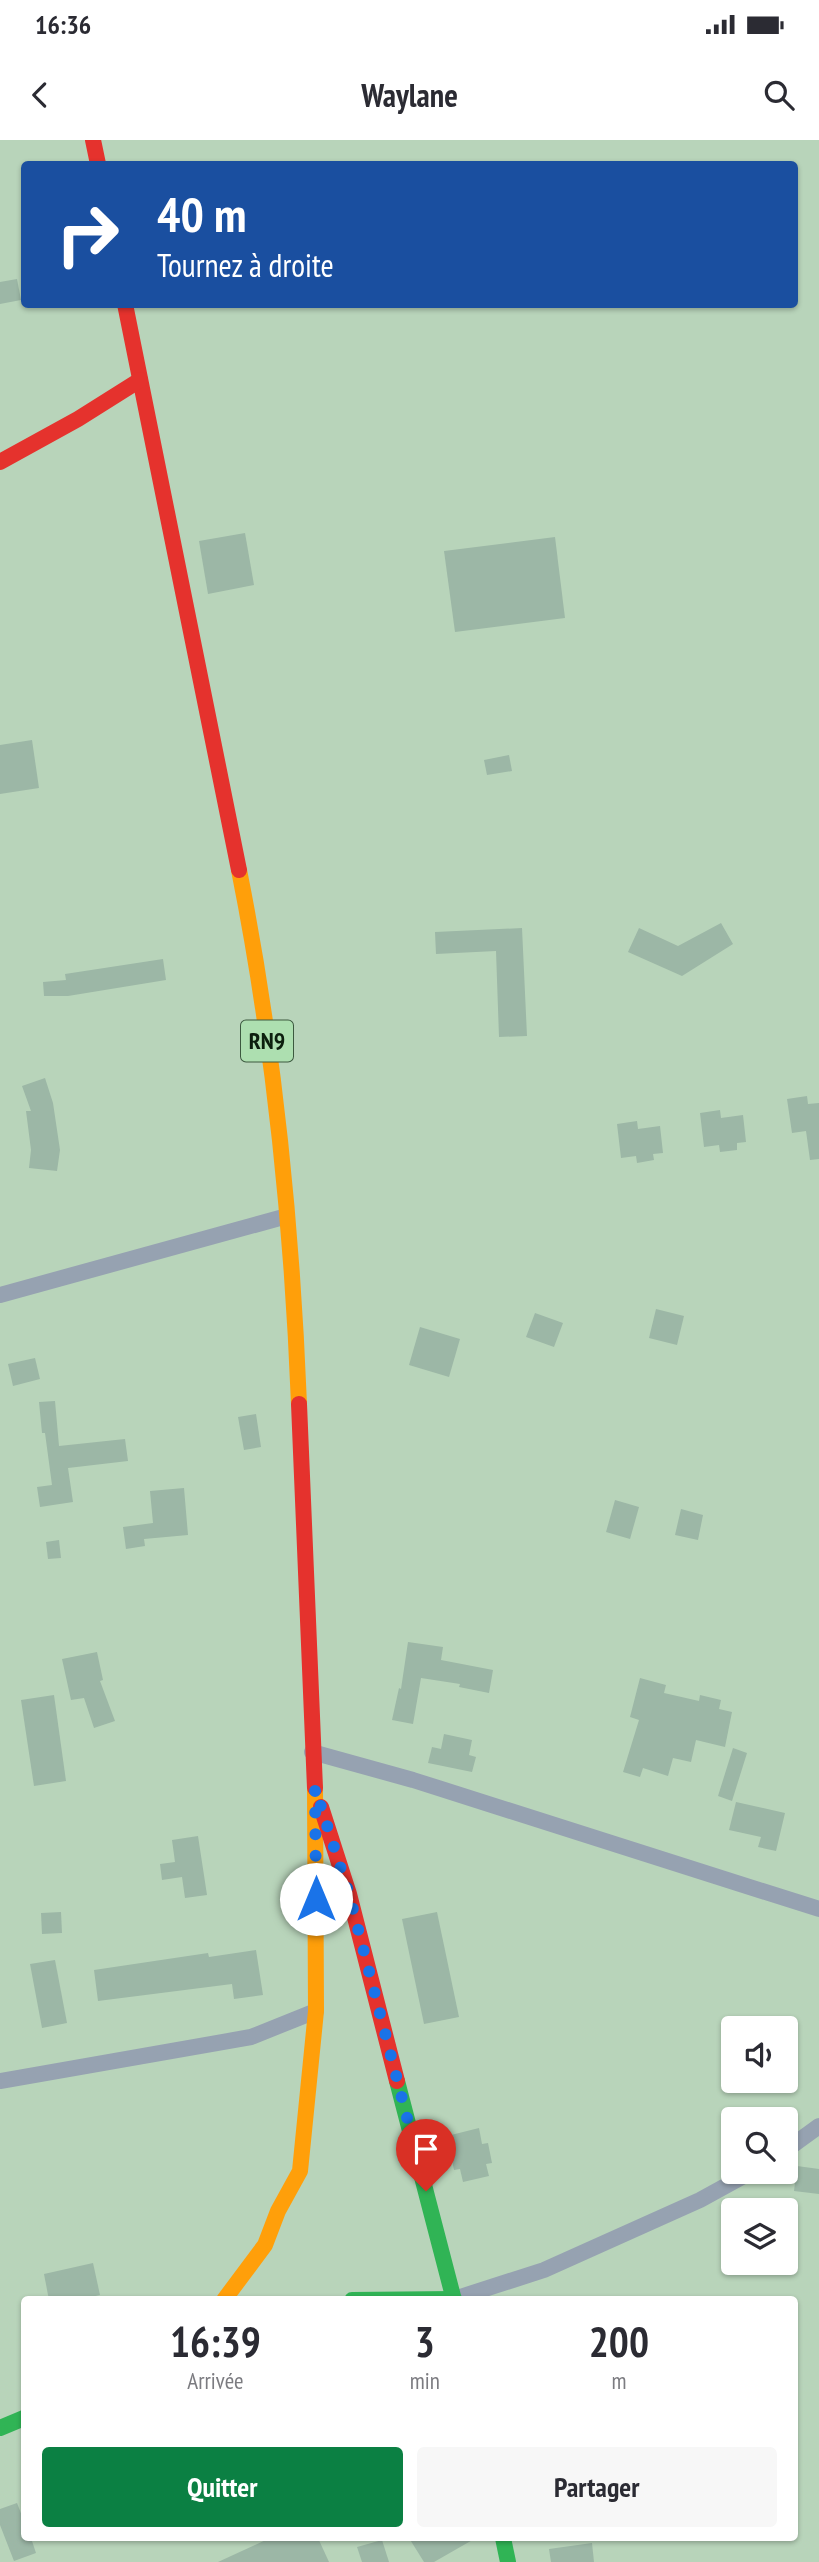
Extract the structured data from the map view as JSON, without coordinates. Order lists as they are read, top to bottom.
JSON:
{
  "streets": {
    "main road": ["RN9"]
  },
  "page": {
    "status": "16:36",
    "header": "Waylane",
    "turn": ["40 m", "Tournez à droite"],
    "eta": [
      "16:39",
      "Arrivée",
      "3",
      "min",
      "200",
      "m"
    ],
    "buttons": ["Quitter", "Partager"]
  }
}
